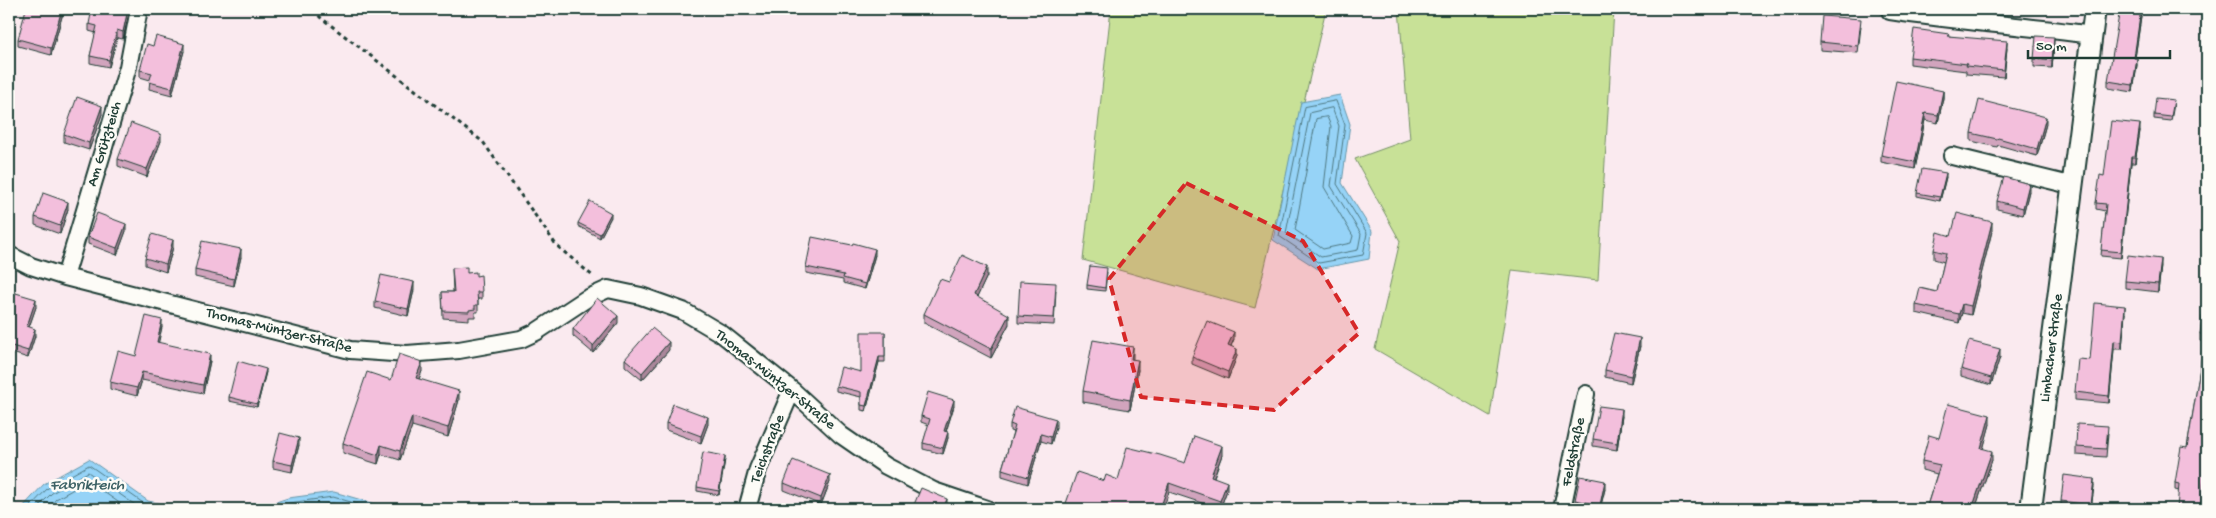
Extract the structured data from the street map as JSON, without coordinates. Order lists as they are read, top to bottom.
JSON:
{
  "streets": {
    "street": [
      "Am Grützteich",
      "Thomas-Müntzer-Straße",
      "Limbacher Straße",
      "Teichstraße",
      "Feldstraße"
    ]
  },
  "crossings": [
    ["Am Grützteich", "Thomas-Müntzer-Straße"],
    ["Thomas-Müntzer-Straße", "Teichstraße"]
  ],
  "water": ["Fabrikteich"],
  "scale_bar": "50 m"
}
